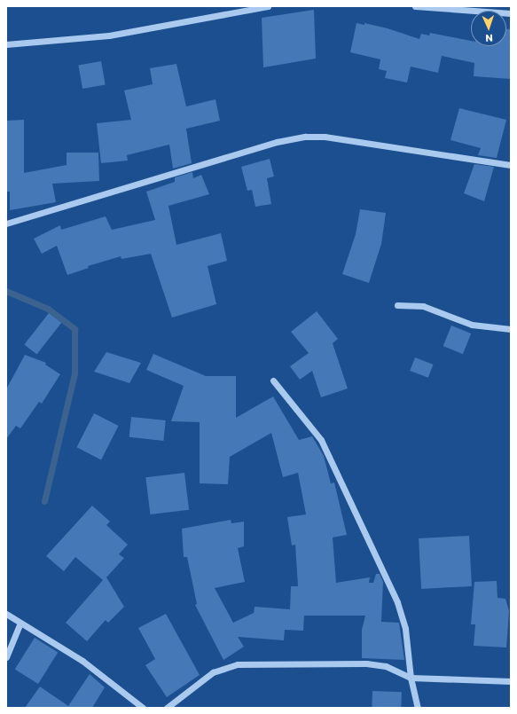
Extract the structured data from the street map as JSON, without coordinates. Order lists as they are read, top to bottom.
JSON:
{
  "north": "bottom"
}
